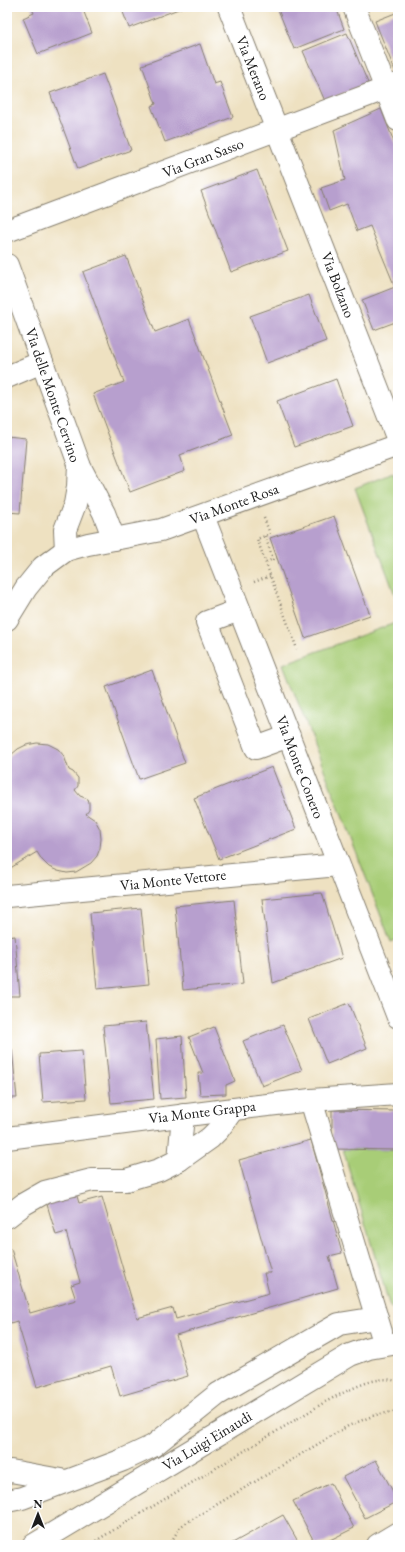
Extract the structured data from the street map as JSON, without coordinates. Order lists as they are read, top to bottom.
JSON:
{
  "streets": {
    "street": [
      "Via Merano",
      "Via Gran Sasso",
      "Via Bolzano",
      "Via delle Monte Cervino",
      "Via Monte Rosa",
      "Via Monte Conero",
      "Via Monte Vettore",
      "Via Monte Grappa",
      "Via Luigi Einaudi"
    ]
  },
  "crossings": [
    ["Via Merano", "Via Gran Sasso"],
    ["Via Merano", "Via Bolzano"],
    ["Via Gran Sasso", "Via Bolzano"],
    ["Via delle Monte Cervino", "Via Monte Rosa"],
    ["Via Monte Rosa", "Via Monte Conero"],
    ["Via Monte Conero", "Via Monte Vettore"]
  ],
  "north": "top"
}
